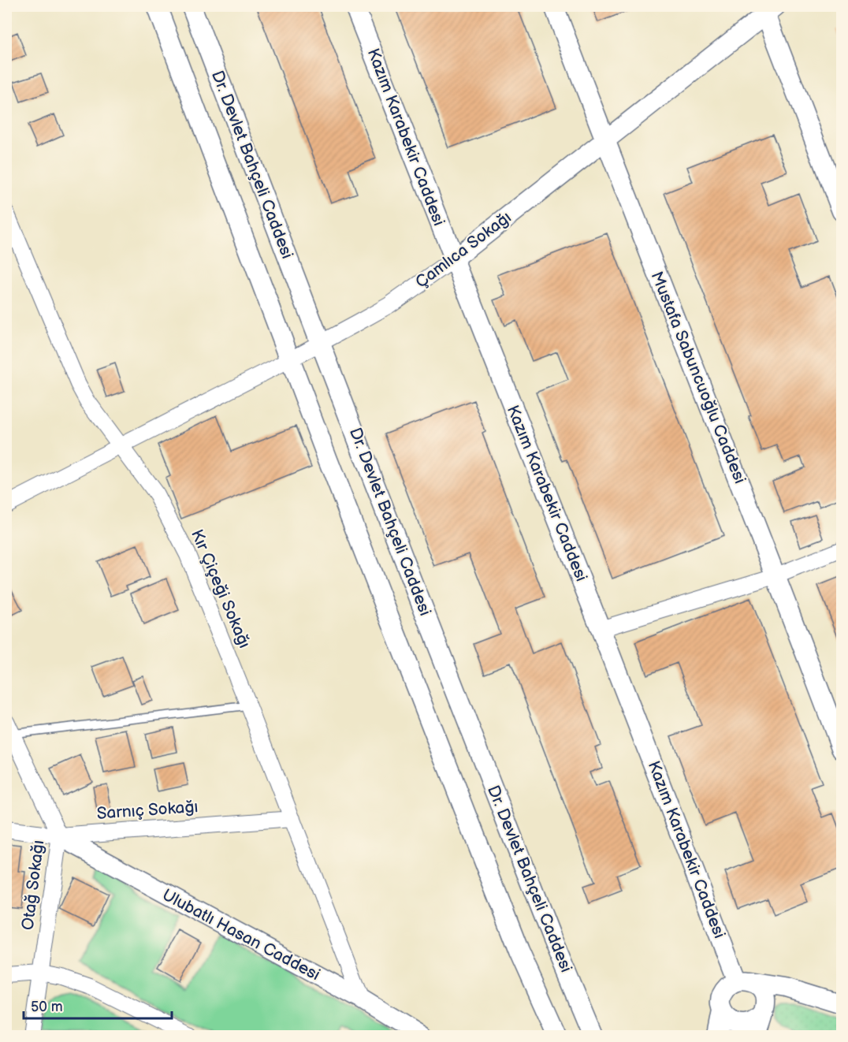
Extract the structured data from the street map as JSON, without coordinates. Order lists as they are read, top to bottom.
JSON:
{
  "streets": {
    "street": [
      "Kazım Karabekir Caddesi",
      "Dr. Devlet Bahçeli Caddesi",
      "Çamlıca Sokağı",
      "Mustafa Sabuncuoğlu Caddesi",
      "Kır Çiçeği Sokağı",
      "Sarnıç Sokağı",
      "Otağ Sokağı",
      "Ulubatlı Hasan Caddesi"
    ]
  },
  "crossings": [
    ["Kazım Karabekir Caddesi", "Çamlıca Sokağı"],
    ["Dr. Devlet Bahçeli Caddesi", "Çamlıca Sokağı"],
    ["Çamlıca Sokağı", "Mustafa Sabuncuoğlu Caddesi"],
    ["Çamlıca Sokağı", "Kır Çiçeği Sokağı"],
    ["Kır Çiçeği Sokağı", "Sarnıç Sokağı"],
    ["Kır Çiçeği Sokağı", "Ulubatlı Hasan Caddesi"],
    ["Sarnıç Sokağı", "Otağ Sokağı"],
    ["Sarnıç Sokağı", "Ulubatlı Hasan Caddesi"],
    ["Otağ Sokağı", "Ulubatlı Hasan Caddesi"]
  ],
  "scale_bar": "50 m"
}
